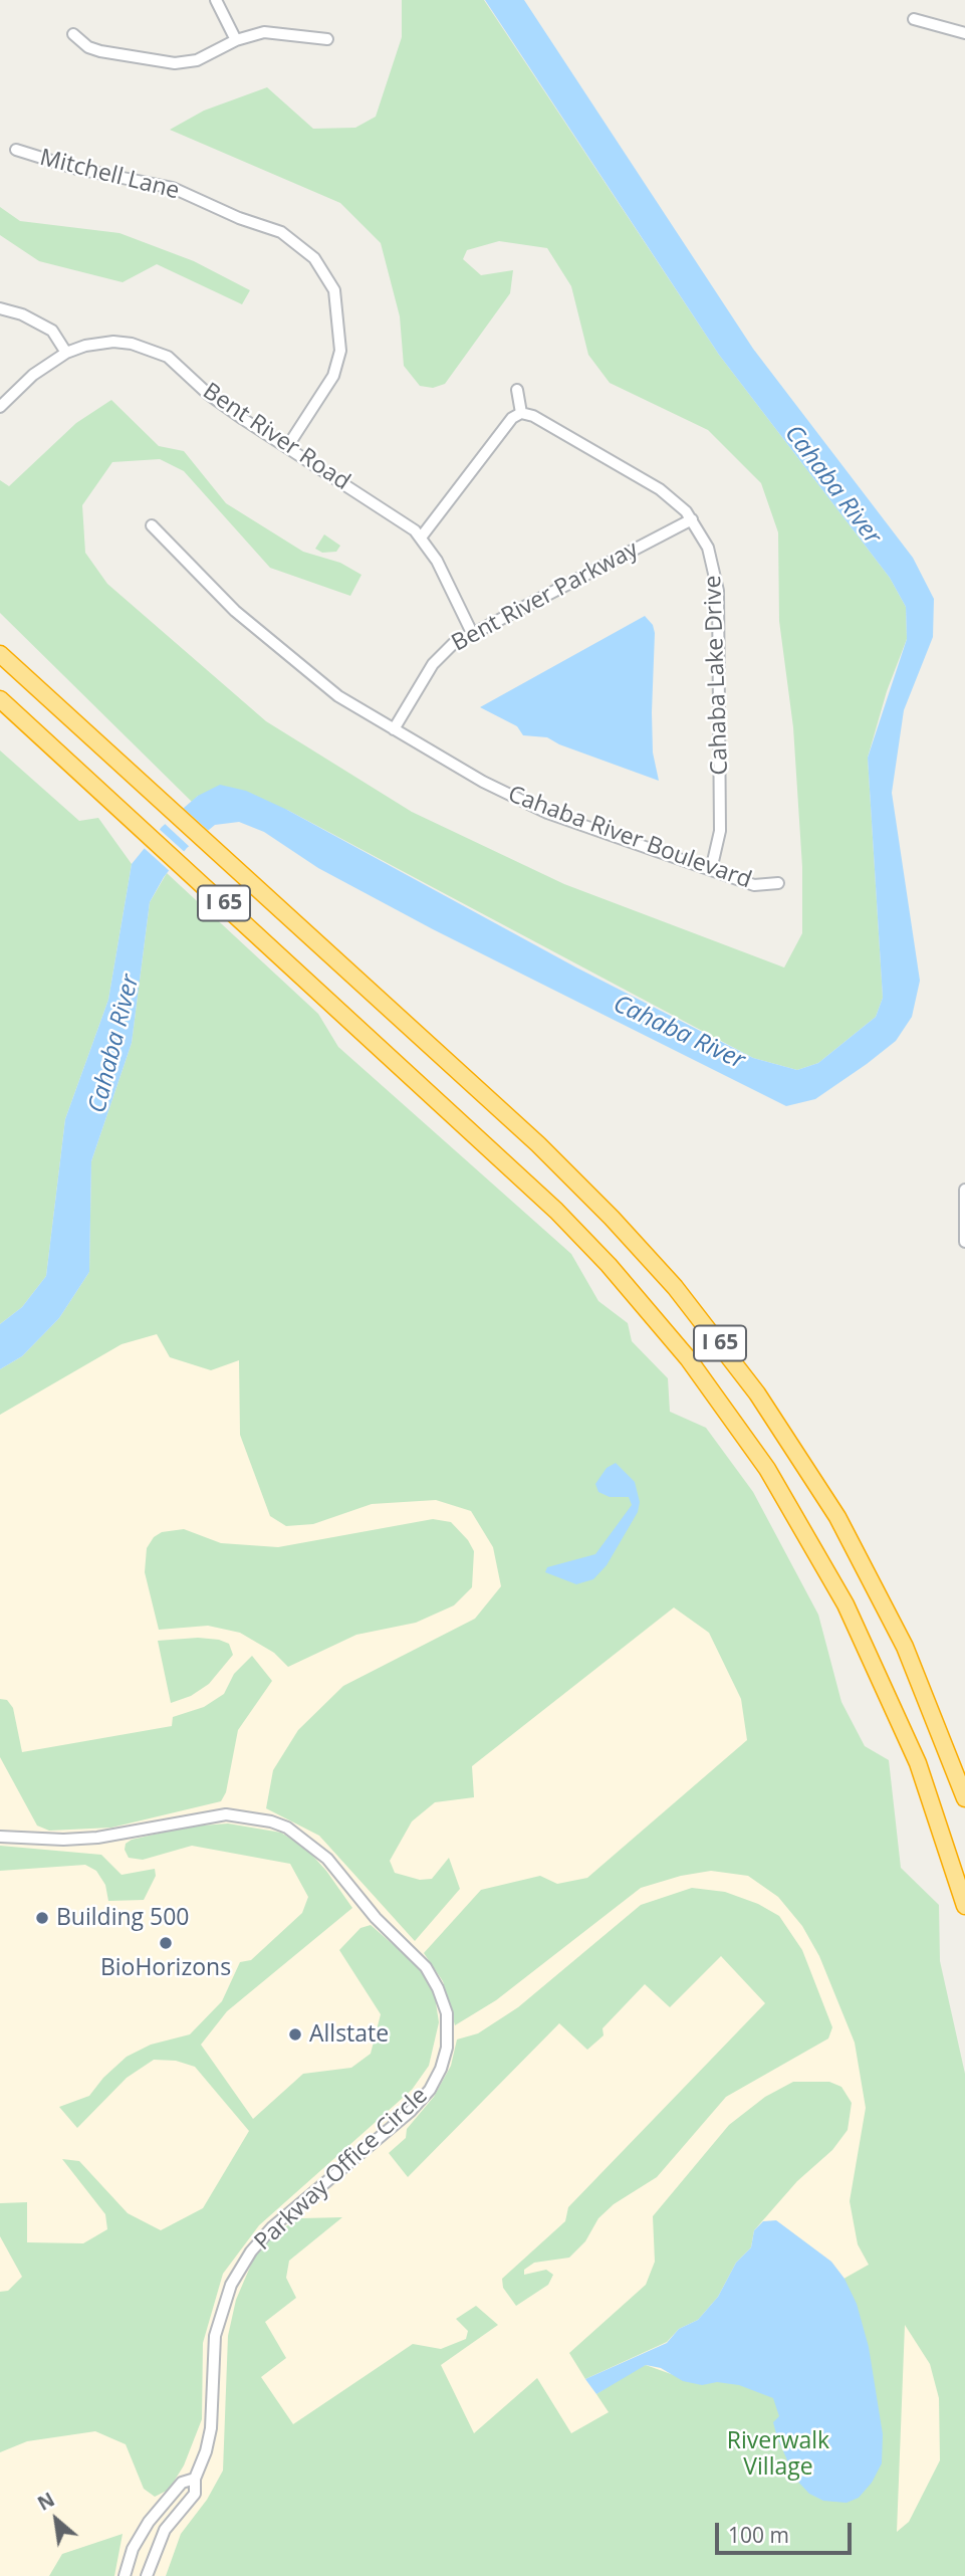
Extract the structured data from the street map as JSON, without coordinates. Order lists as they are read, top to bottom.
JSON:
{
  "streets": {
    "highway": ["I 65"],
    "street": [
      "Mitchell Lane",
      "Bent River Road",
      "Bent River Parkway",
      "Cahaba Lake Drive",
      "Cahaba River Boulevard",
      "Parkway Office Circle"
    ]
  },
  "crossings": [
    ["Mitchell Lane", "Bent River Road"],
    ["Bent River Road", "Bent River Parkway"],
    ["Bent River Parkway", "Cahaba Lake Drive"],
    ["Bent River Parkway", "Cahaba River Boulevard"],
    ["Cahaba Lake Drive", "Cahaba River Boulevard"]
  ],
  "water": ["Cahaba River"],
  "parks": ["Riverwalk Village"],
  "places": ["Building 500", "BioHorizons", "Allstate"],
  "scale_bar": "100 m",
  "north": "top left"
}
